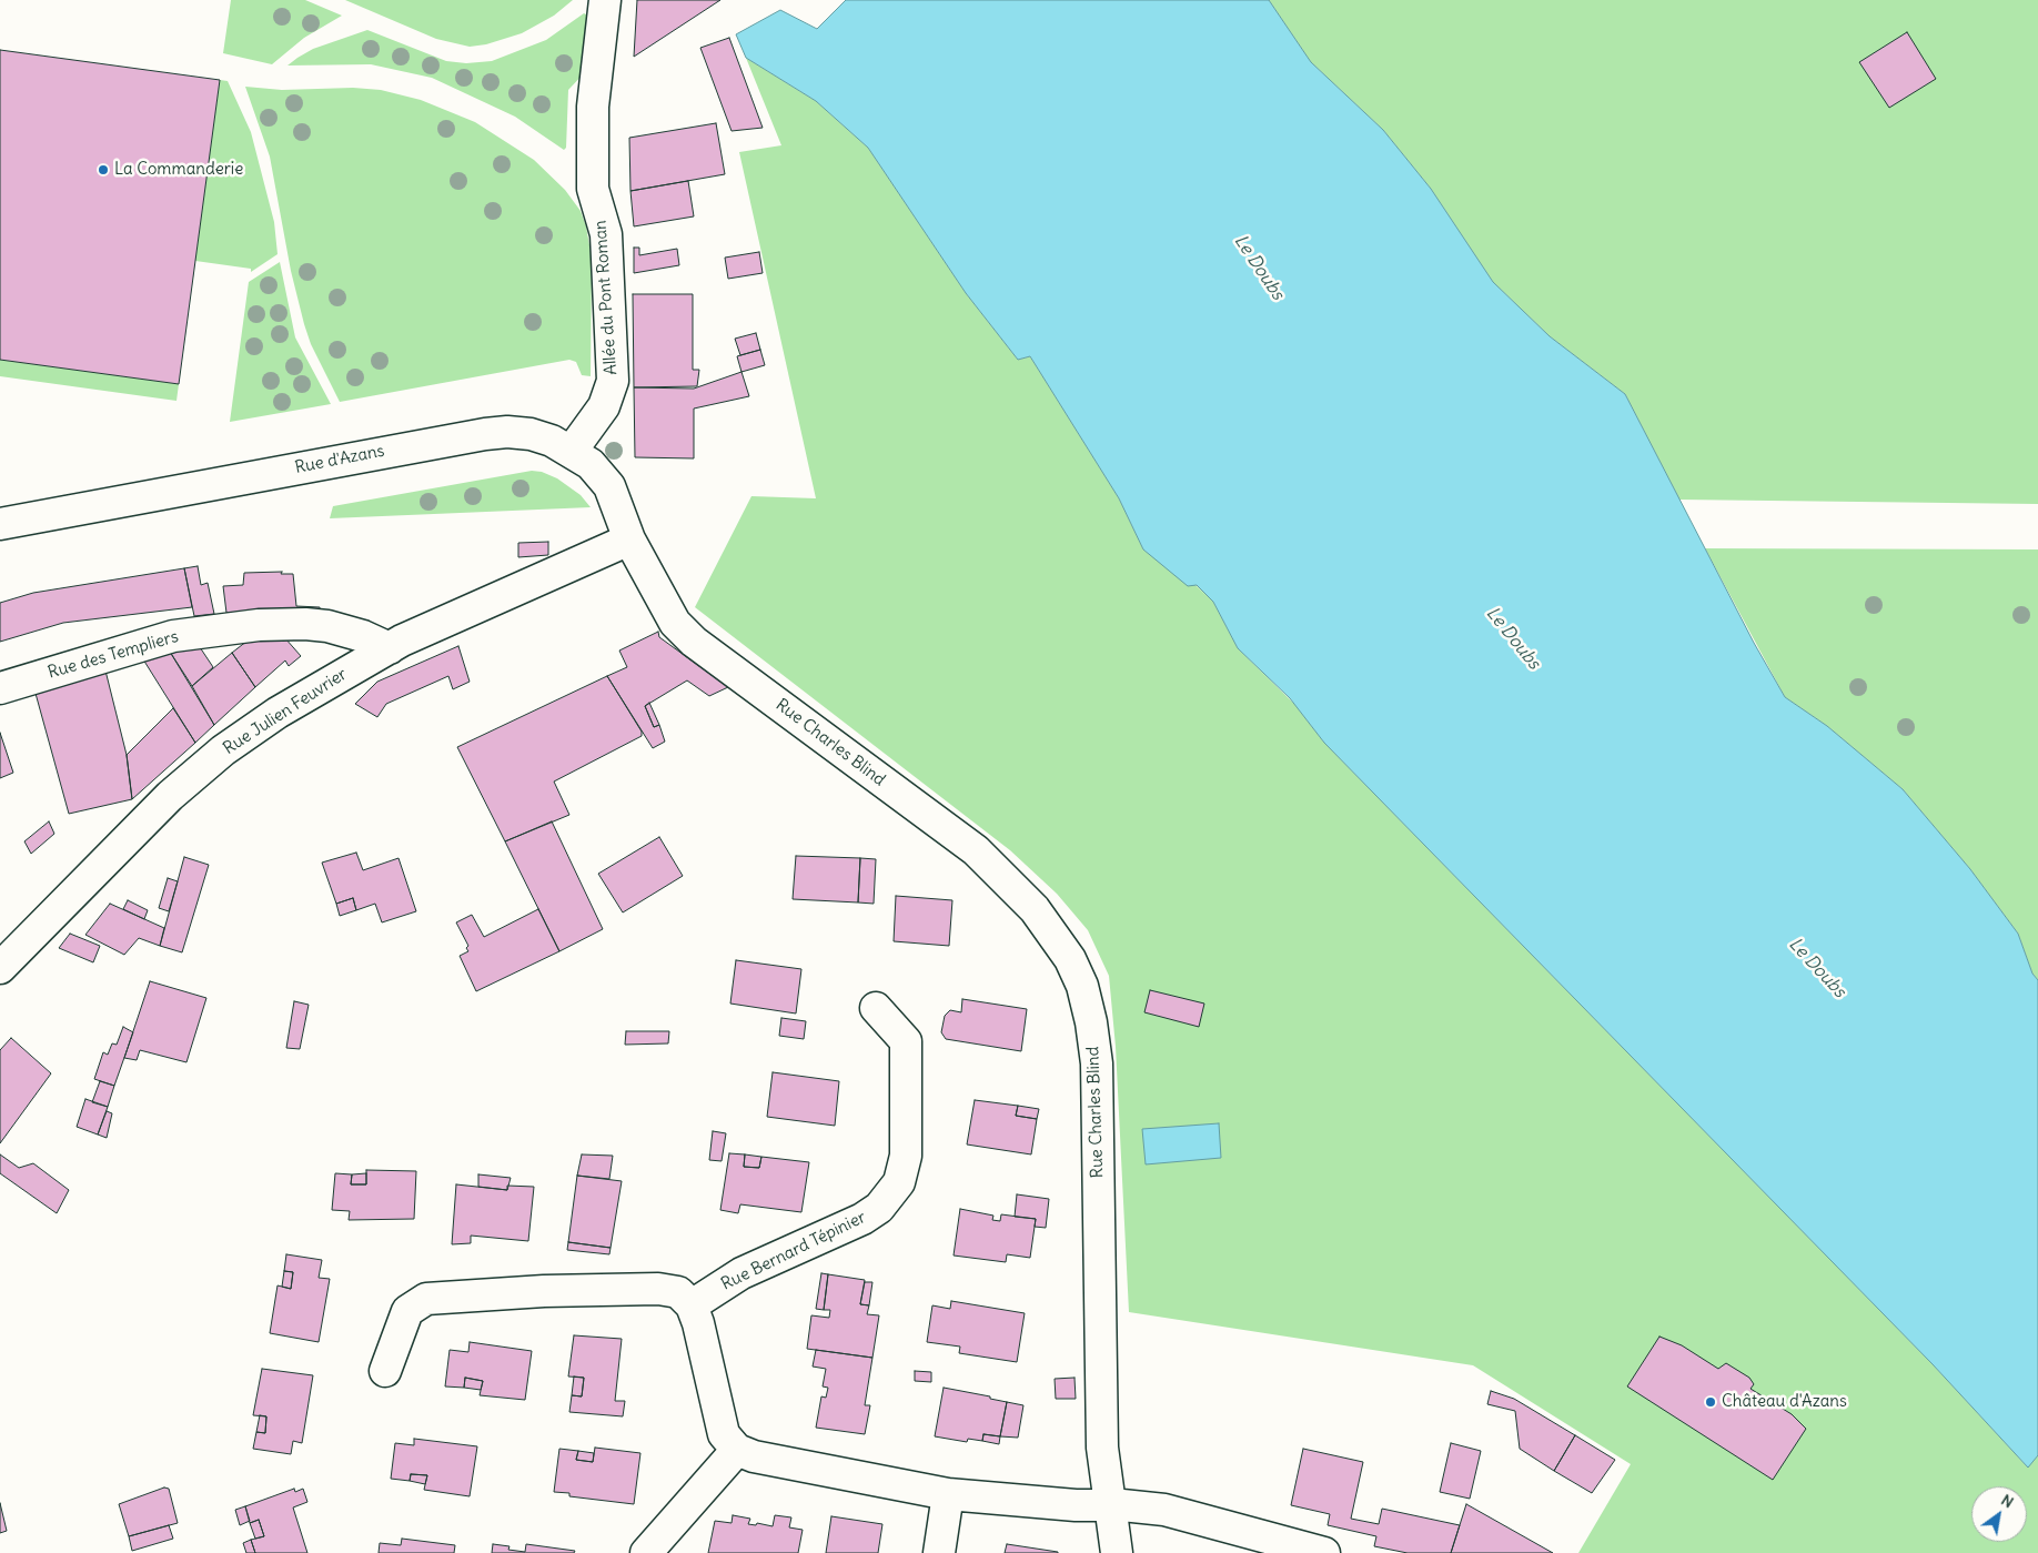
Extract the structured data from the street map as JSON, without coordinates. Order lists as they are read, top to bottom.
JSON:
{
  "streets": {
    "street": [
      "Allée du Pont Roman",
      "Rue d'Azans",
      "Rue des Templiers",
      "Rue Julien Feuvrier",
      "Rue Charles Blind",
      "Rue Bernard Tépinier"
    ]
  },
  "crossings": [
    ["Allée du Pont Roman", "Rue d'Azans"],
    ["Rue d'Azans", "Rue Julien Feuvrier"],
    ["Rue d'Azans", "Rue Charles Blind"],
    ["Rue des Templiers", "Rue Julien Feuvrier"],
    ["Rue Julien Feuvrier", "Rue Charles Blind"]
  ],
  "water": ["Le Doubs"],
  "places": ["La Commanderie", "Château d'Azans"],
  "north": "top right"
}
